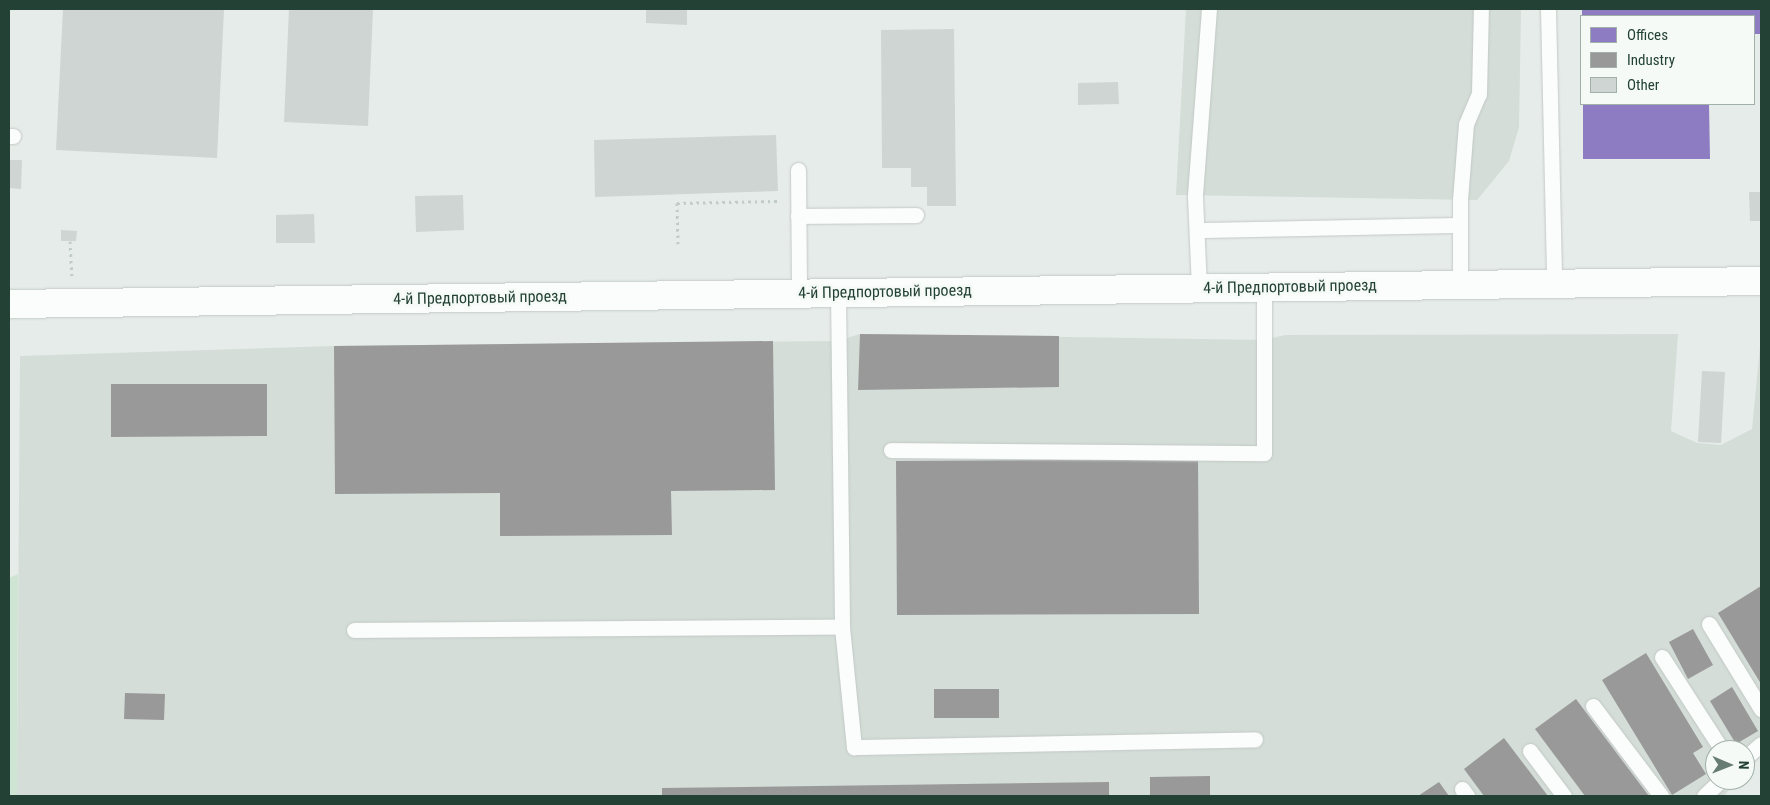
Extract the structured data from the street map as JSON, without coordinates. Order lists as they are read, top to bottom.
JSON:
{
  "streets": {
    "street": ["4-й Предпортовый проезд"]
  },
  "legend": ["Offices", "Industry", "Other"],
  "north": "right"
}
